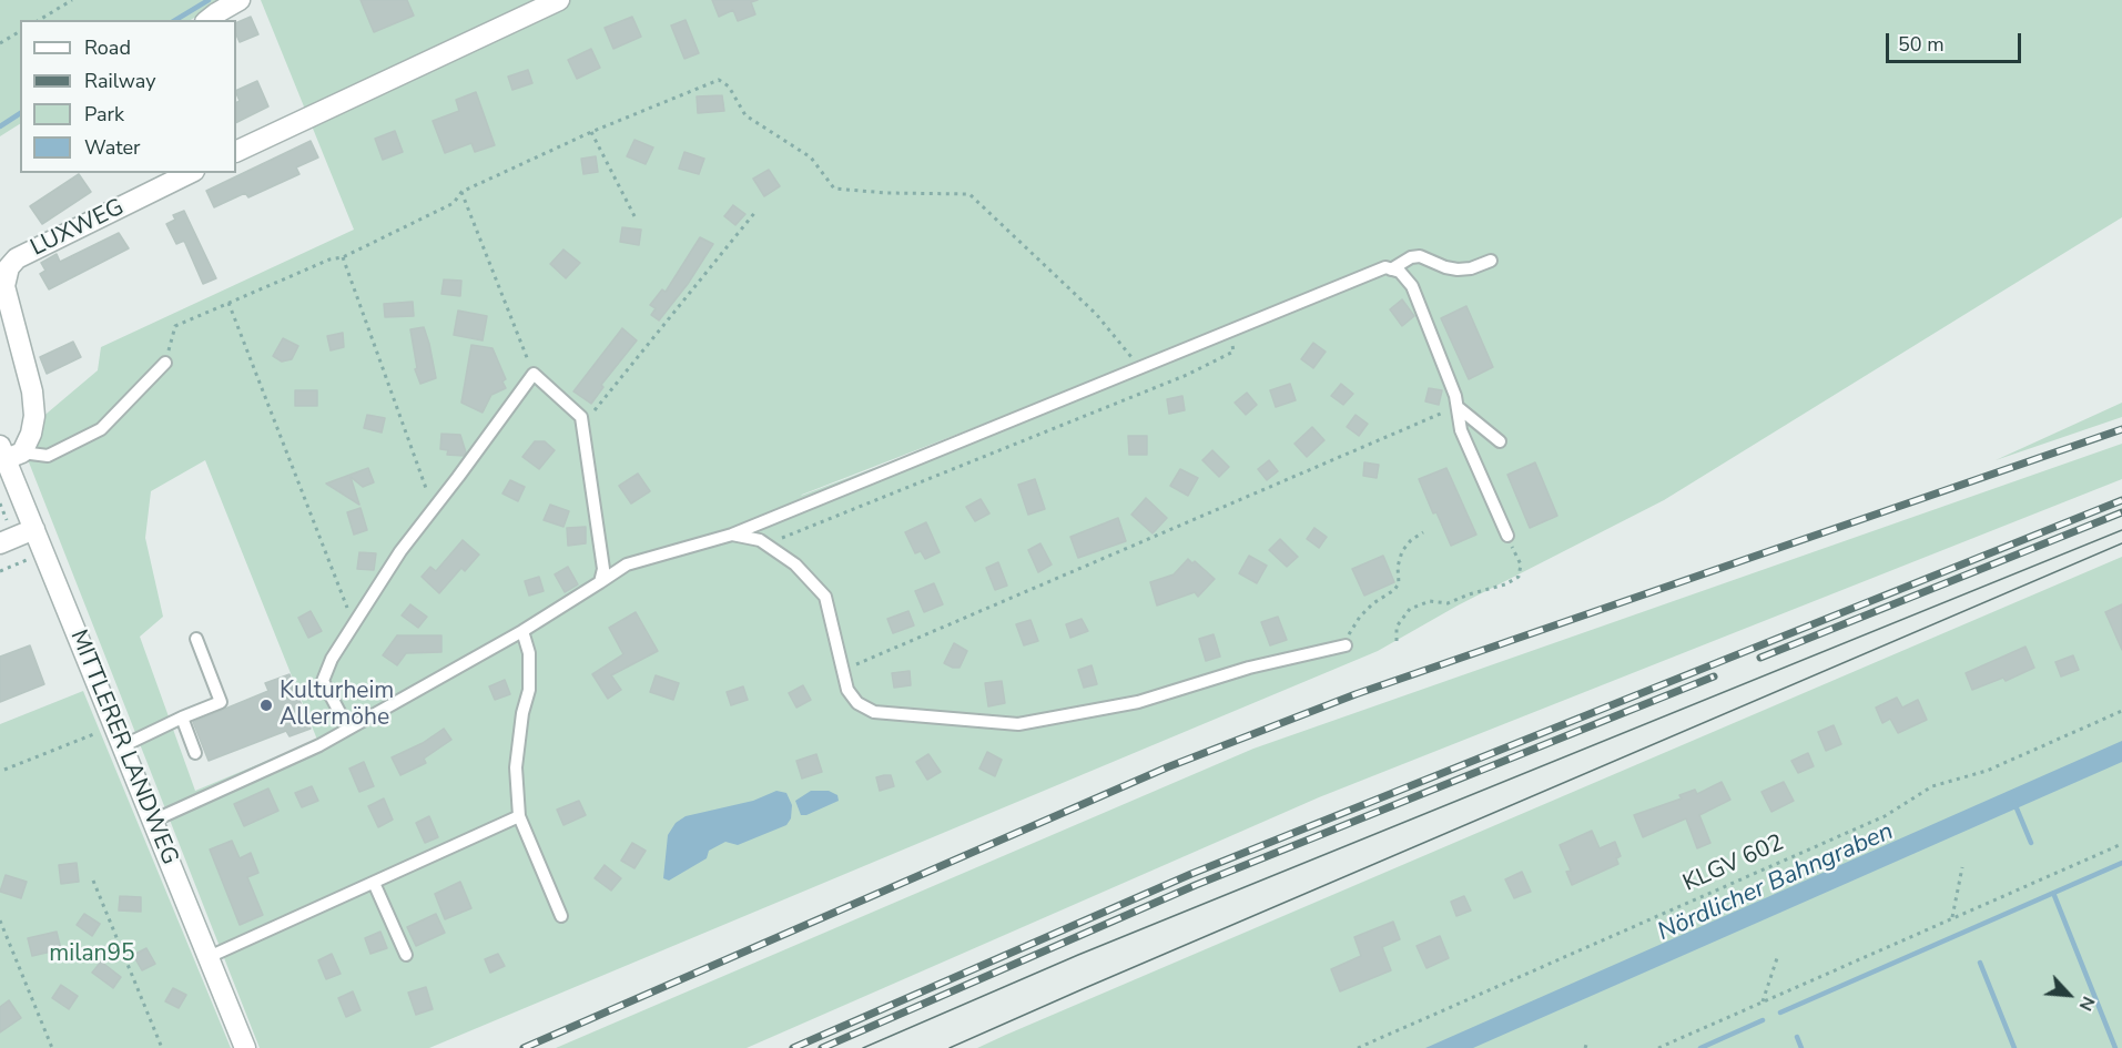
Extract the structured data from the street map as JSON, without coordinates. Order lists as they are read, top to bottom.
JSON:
{
  "streets": {
    "street": ["LUXWEG", "MITTLERER LANDWEG"],
    "path": ["KLGV 602"]
  },
  "crossings": [
    ["LUXWEG", "MITTLERER LANDWEG"]
  ],
  "water": ["Nördlicher Bahngraben"],
  "parks": ["milan95"],
  "places": ["Kulturheim Allermöhe"],
  "legend": [
    "Road",
    "Railway",
    "Park",
    "Water"
  ],
  "scale_bar": "50 m",
  "north": "bottom right"
}
